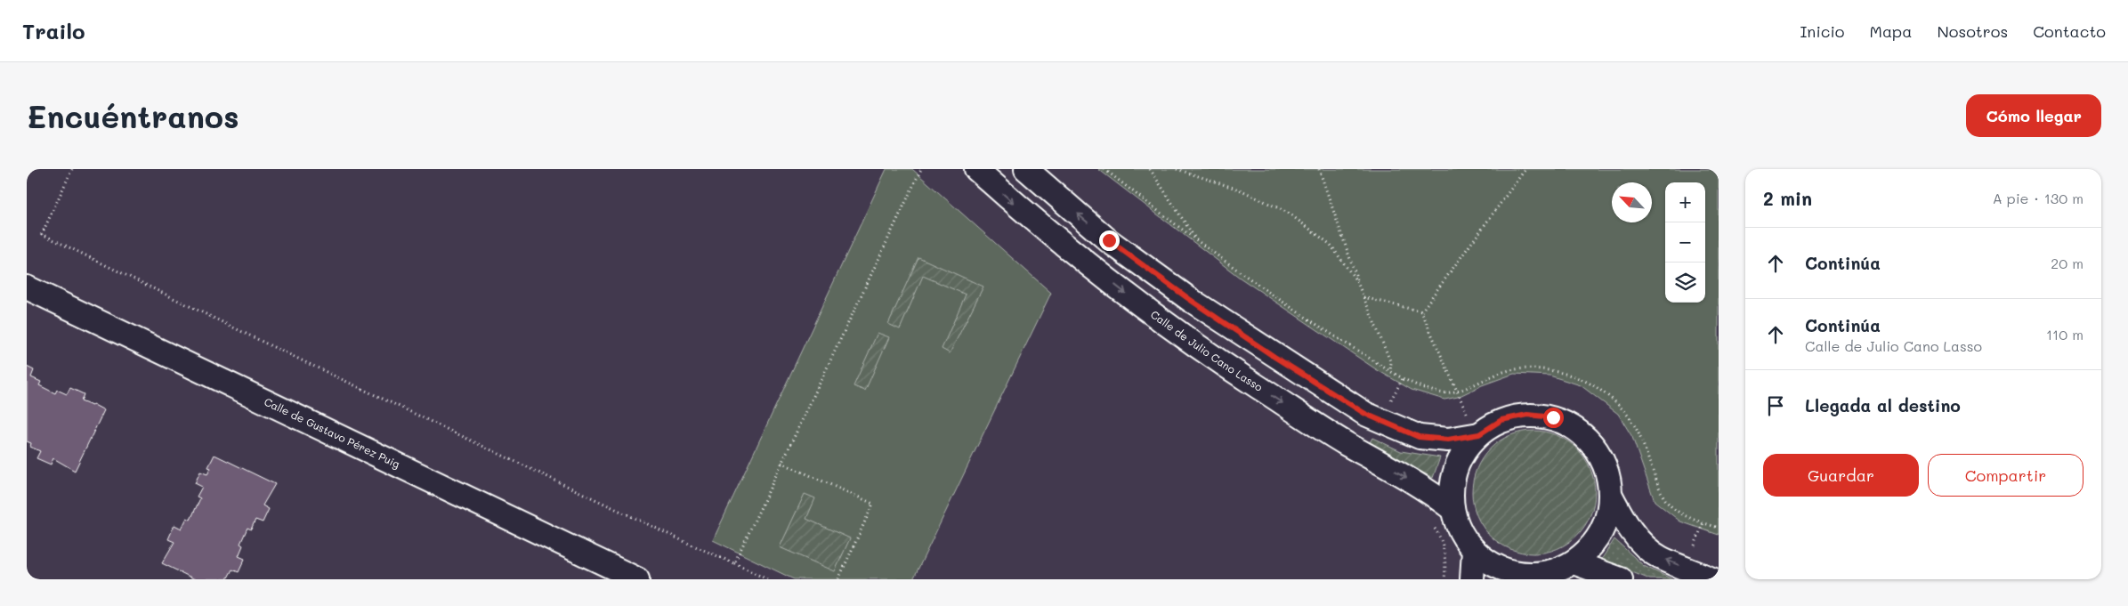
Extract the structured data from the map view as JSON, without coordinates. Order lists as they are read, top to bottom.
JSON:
{
  "streets": {
    "street": ["Calle de Julio Cano Lasso", "Calle de Gustavo Pérez Puig"]
  },
  "north": "top left",
  "page": {
    "header": "Trailo",
    "nav": [
      "Inicio",
      "Mapa",
      "Nosotros",
      "Contacto"
    ],
    "buttons": [
      "Cómo llegar",
      ["Guardar", "Compartir"]
    ],
    "title": "Encuéntranos",
    "heading": ["2 min", "A pie · 130 m"],
    "map_buttons": ["+", "−"],
    "list": [
      ["Continúa", "20 m"],
      ["Continúa", "Calle de Julio Cano Lasso", "110 m"],
      "Llegada al destino"
    ]
  }
}
